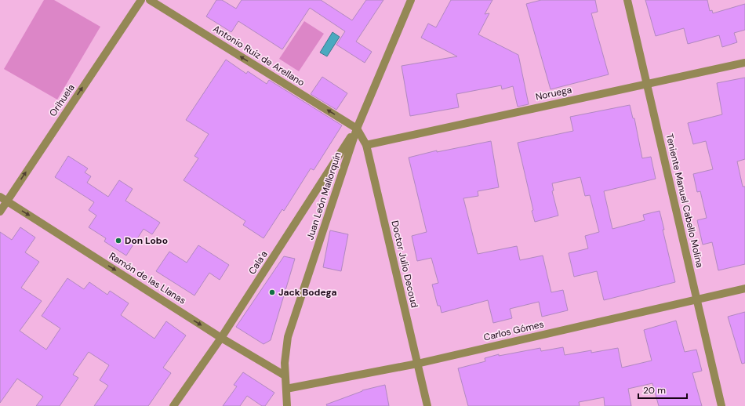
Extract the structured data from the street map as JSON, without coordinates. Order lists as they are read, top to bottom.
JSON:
{
  "streets": {
    "street": [
      "Antonio Ruiz de Arellano",
      "Noruega",
      "Orihuela",
      "Juan León Mallorquín",
      "Teniente Manuel Cabello Molina",
      "Cala'a",
      "Doctor Julio Decoud",
      "Ramón de las Llanas",
      "Carlos Gómes"
    ]
  },
  "crossings": [
    ["Antonio Ruiz de Arellano", "Juan León Mallorquín"],
    ["Antonio Ruiz de Arellano", "Cala'a"],
    ["Antonio Ruiz de Arellano", "Doctor Julio Decoud"],
    ["Noruega", "Teniente Manuel Cabello Molina"],
    ["Noruega", "Doctor Julio Decoud"],
    ["Orihuela", "Ramón de las Llanas"],
    ["Juan León Mallorquín", "Cala'a"],
    ["Juan León Mallorquín", "Doctor Julio Decoud"],
    ["Juan León Mallorquín", "Ramón de las Llanas"],
    ["Juan León Mallorquín", "Carlos Gómes"],
    ["Teniente Manuel Cabello Molina", "Carlos Gómes"],
    ["Cala'a", "Doctor Julio Decoud"],
    ["Cala'a", "Ramón de las Llanas"],
    ["Doctor Julio Decoud", "Carlos Gómes"]
  ],
  "one_way": ["Antonio Ruiz de Arellano", "Orihuela", "Ramón de las Llanas"],
  "places": ["Don Lobo", "Jack Bodega"],
  "scale_bar": "20 m"
}
